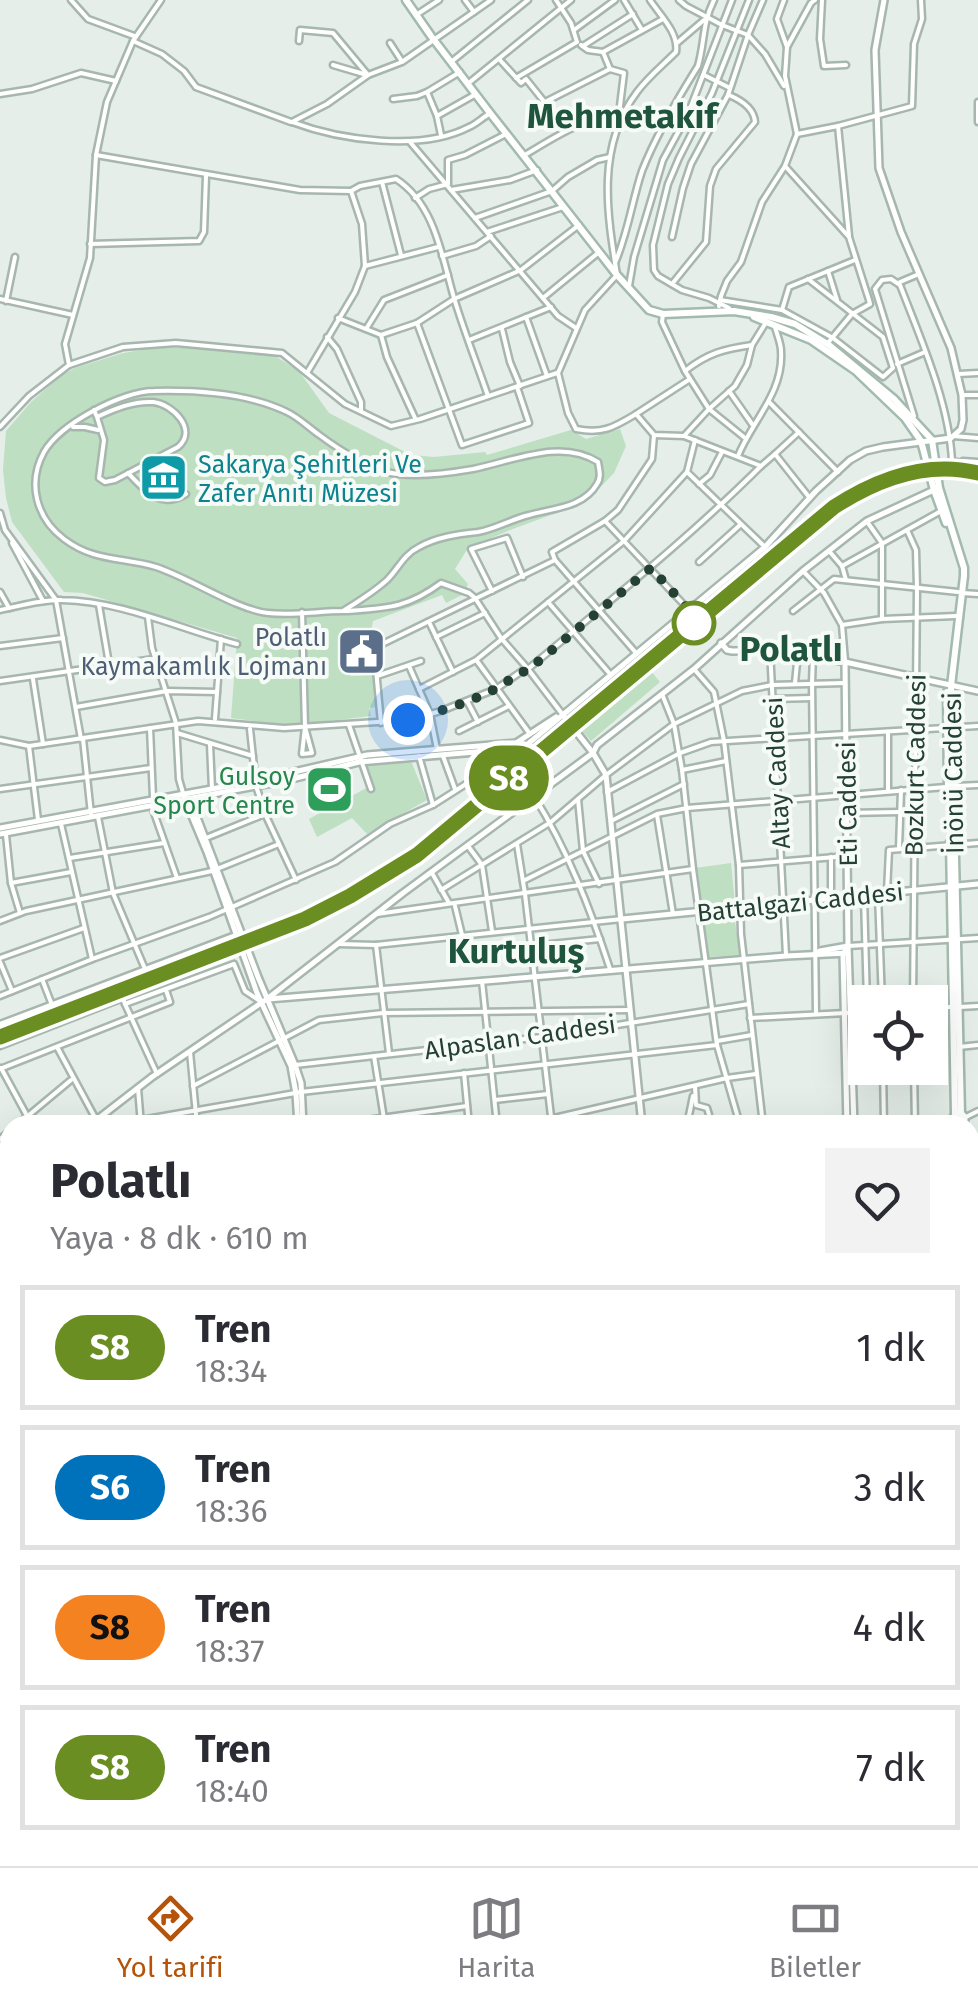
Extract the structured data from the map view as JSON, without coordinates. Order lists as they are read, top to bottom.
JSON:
{
  "streets": {
    "main road": ["İnönü Caddesi"],
    "street": [
      "Bozkurt Caddesi",
      "Altay Caddesi",
      "Eti Caddesi",
      "Battalgazi Caddesi",
      "Alpaslan Caddesi"
    ]
  },
  "crossings": [
    ["Bozkurt Caddesi", "Battalgazi Caddesi"],
    ["Altay Caddesi", "Battalgazi Caddesi"],
    ["İnönü Caddesi", "Battalgazi Caddesi"],
    ["Eti Caddesi", "Battalgazi Caddesi"]
  ],
  "districts": ["Mehmetakif", "Polatlı", "Kurtuluş"],
  "places": {
    "museum": ["Sakarya Şehitleri Ve Zafer Anıtı Müzesi"],
    "public building": ["Polatlı Kaymakamlık Lojmanı"],
    "sports": ["Gulsoy Sport Centre"]
  },
  "page": {
    "on_map": "S8",
    "heading": ["Polatlı", "Yaya · 8 dk · 610 m"],
    "list": [
      {
        "mark": "S8",
        "name": "Tren",
        "note": "18:34",
        "value": "1 dk"
      },
      {
        "mark": "S6",
        "name": "Tren",
        "note": "18:36",
        "value": "3 dk"
      },
      {
        "mark": "S8",
        "name": "Tren",
        "note": "18:37",
        "value": "4 dk"
      },
      {
        "mark": "S8",
        "name": "Tren",
        "note": "18:40",
        "value": "7 dk"
      }
    ],
    "tabs": ["Yol tarifi", "Harita", "Biletler"]
  }
}
